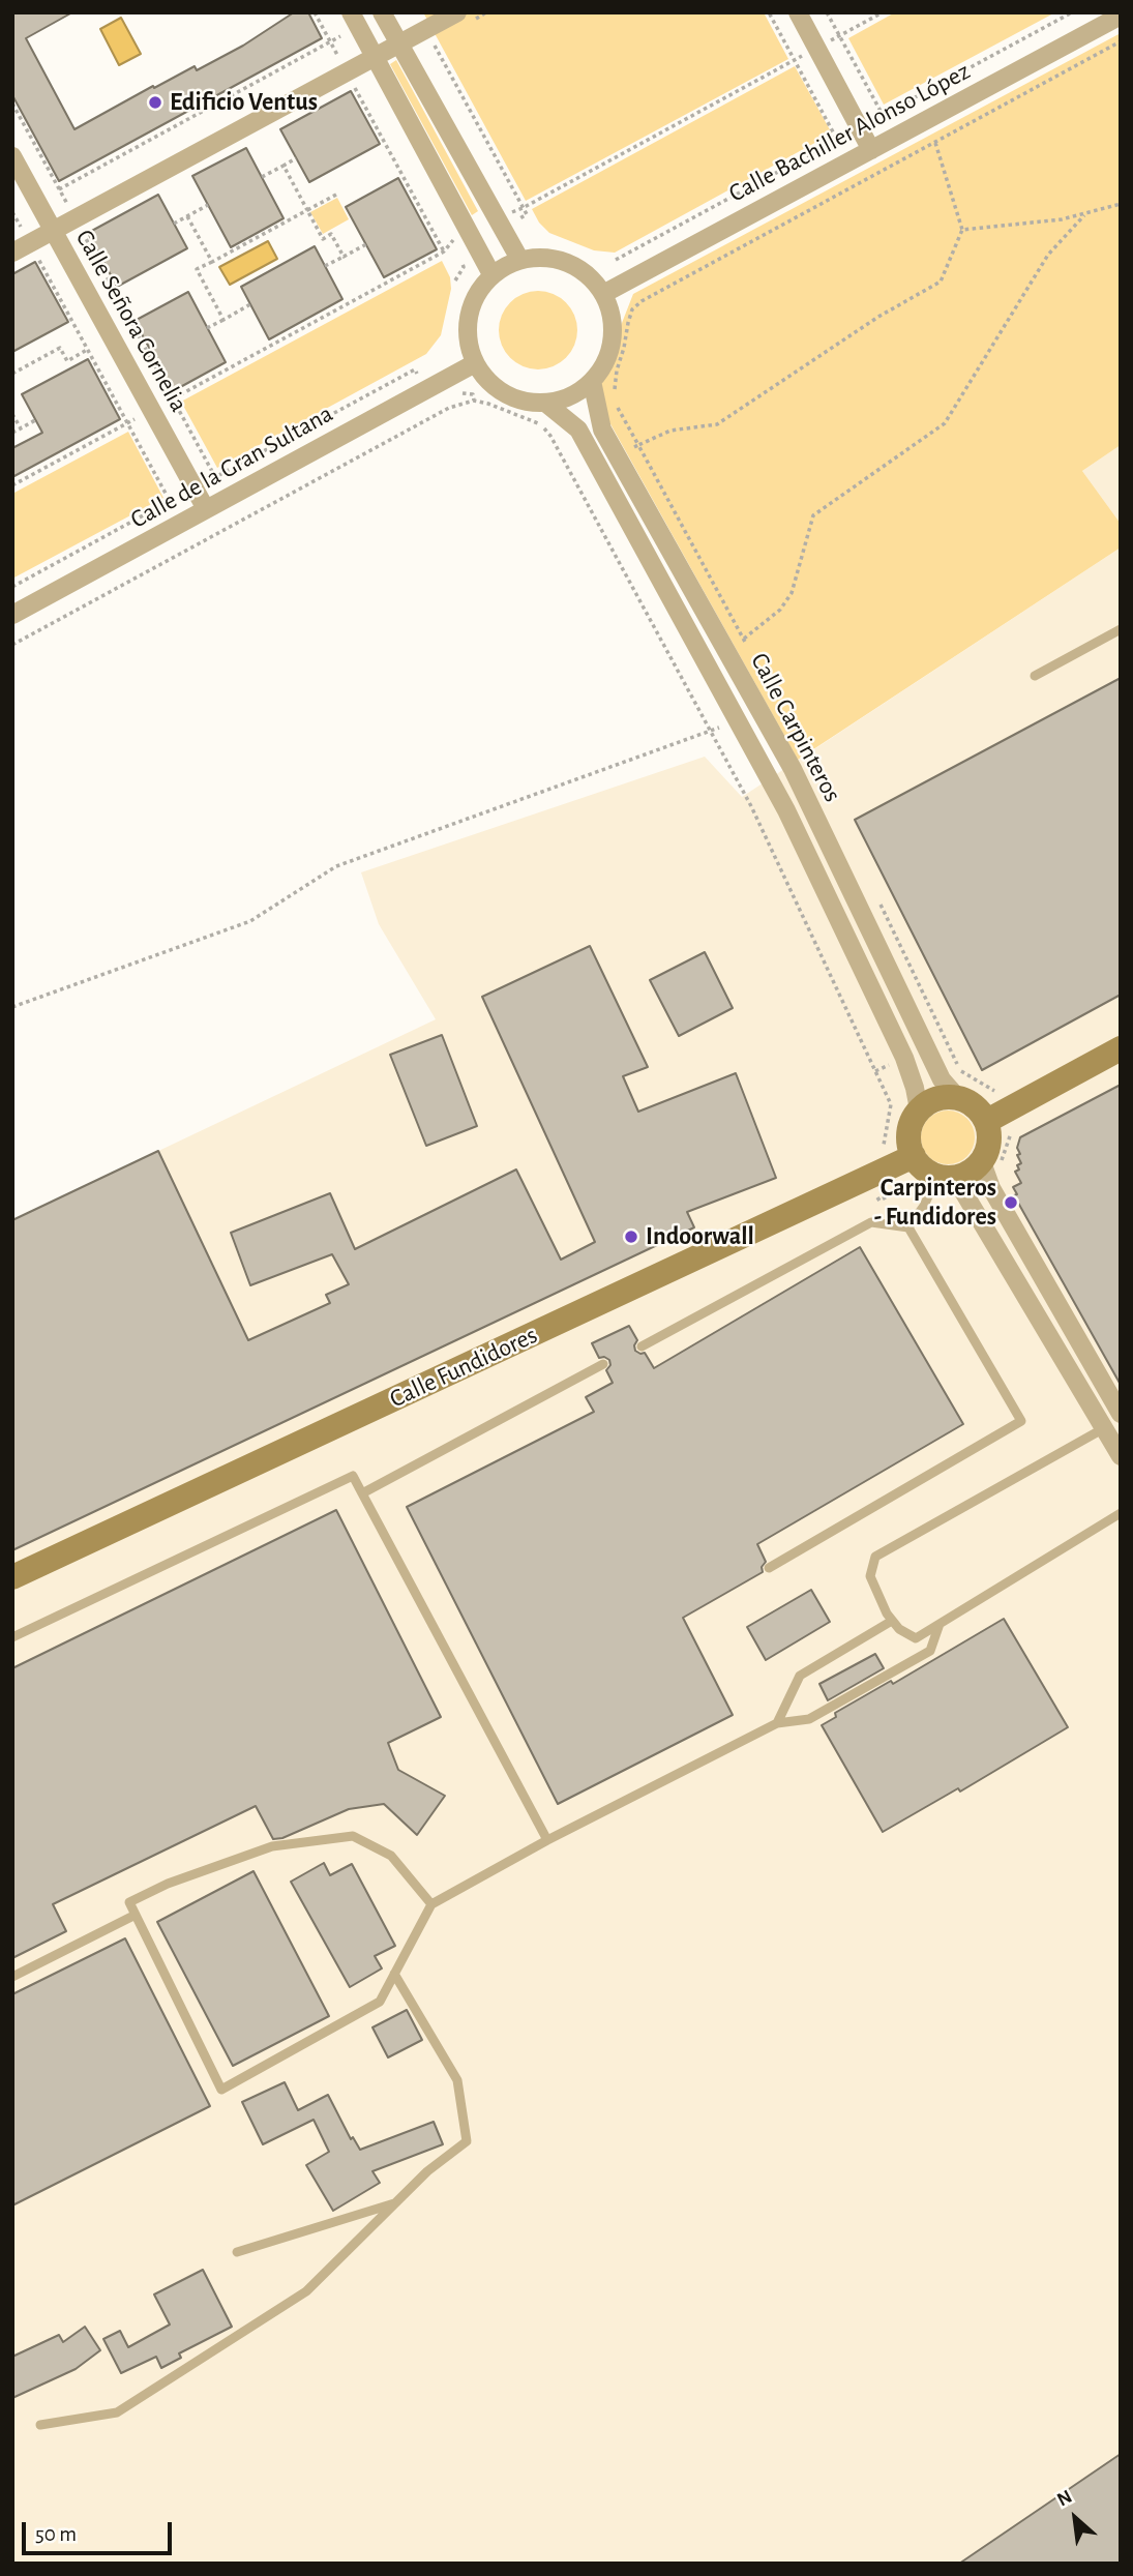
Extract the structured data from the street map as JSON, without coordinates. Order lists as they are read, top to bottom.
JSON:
{
  "streets": {
    "street": [
      "Calle Bachiller Alonso López",
      "Calle Señora Cornelia",
      "Calle de la Gran Sultana",
      "Calle Carpinteros",
      "Calle Fundidores"
    ]
  },
  "crossings": [
    ["Calle Bachiller Alonso López", "Calle de la Gran Sultana"],
    ["Calle Bachiller Alonso López", "Calle Carpinteros"],
    ["Calle Señora Cornelia", "Calle de la Gran Sultana"],
    ["Calle de la Gran Sultana", "Calle Carpinteros"],
    ["Calle Carpinteros", "Calle Fundidores"]
  ],
  "places": ["Edificio Ventus", "Carpinteros - Fundidores", "Indoorwall"],
  "scale_bar": "50 m",
  "north": "top left"
}
